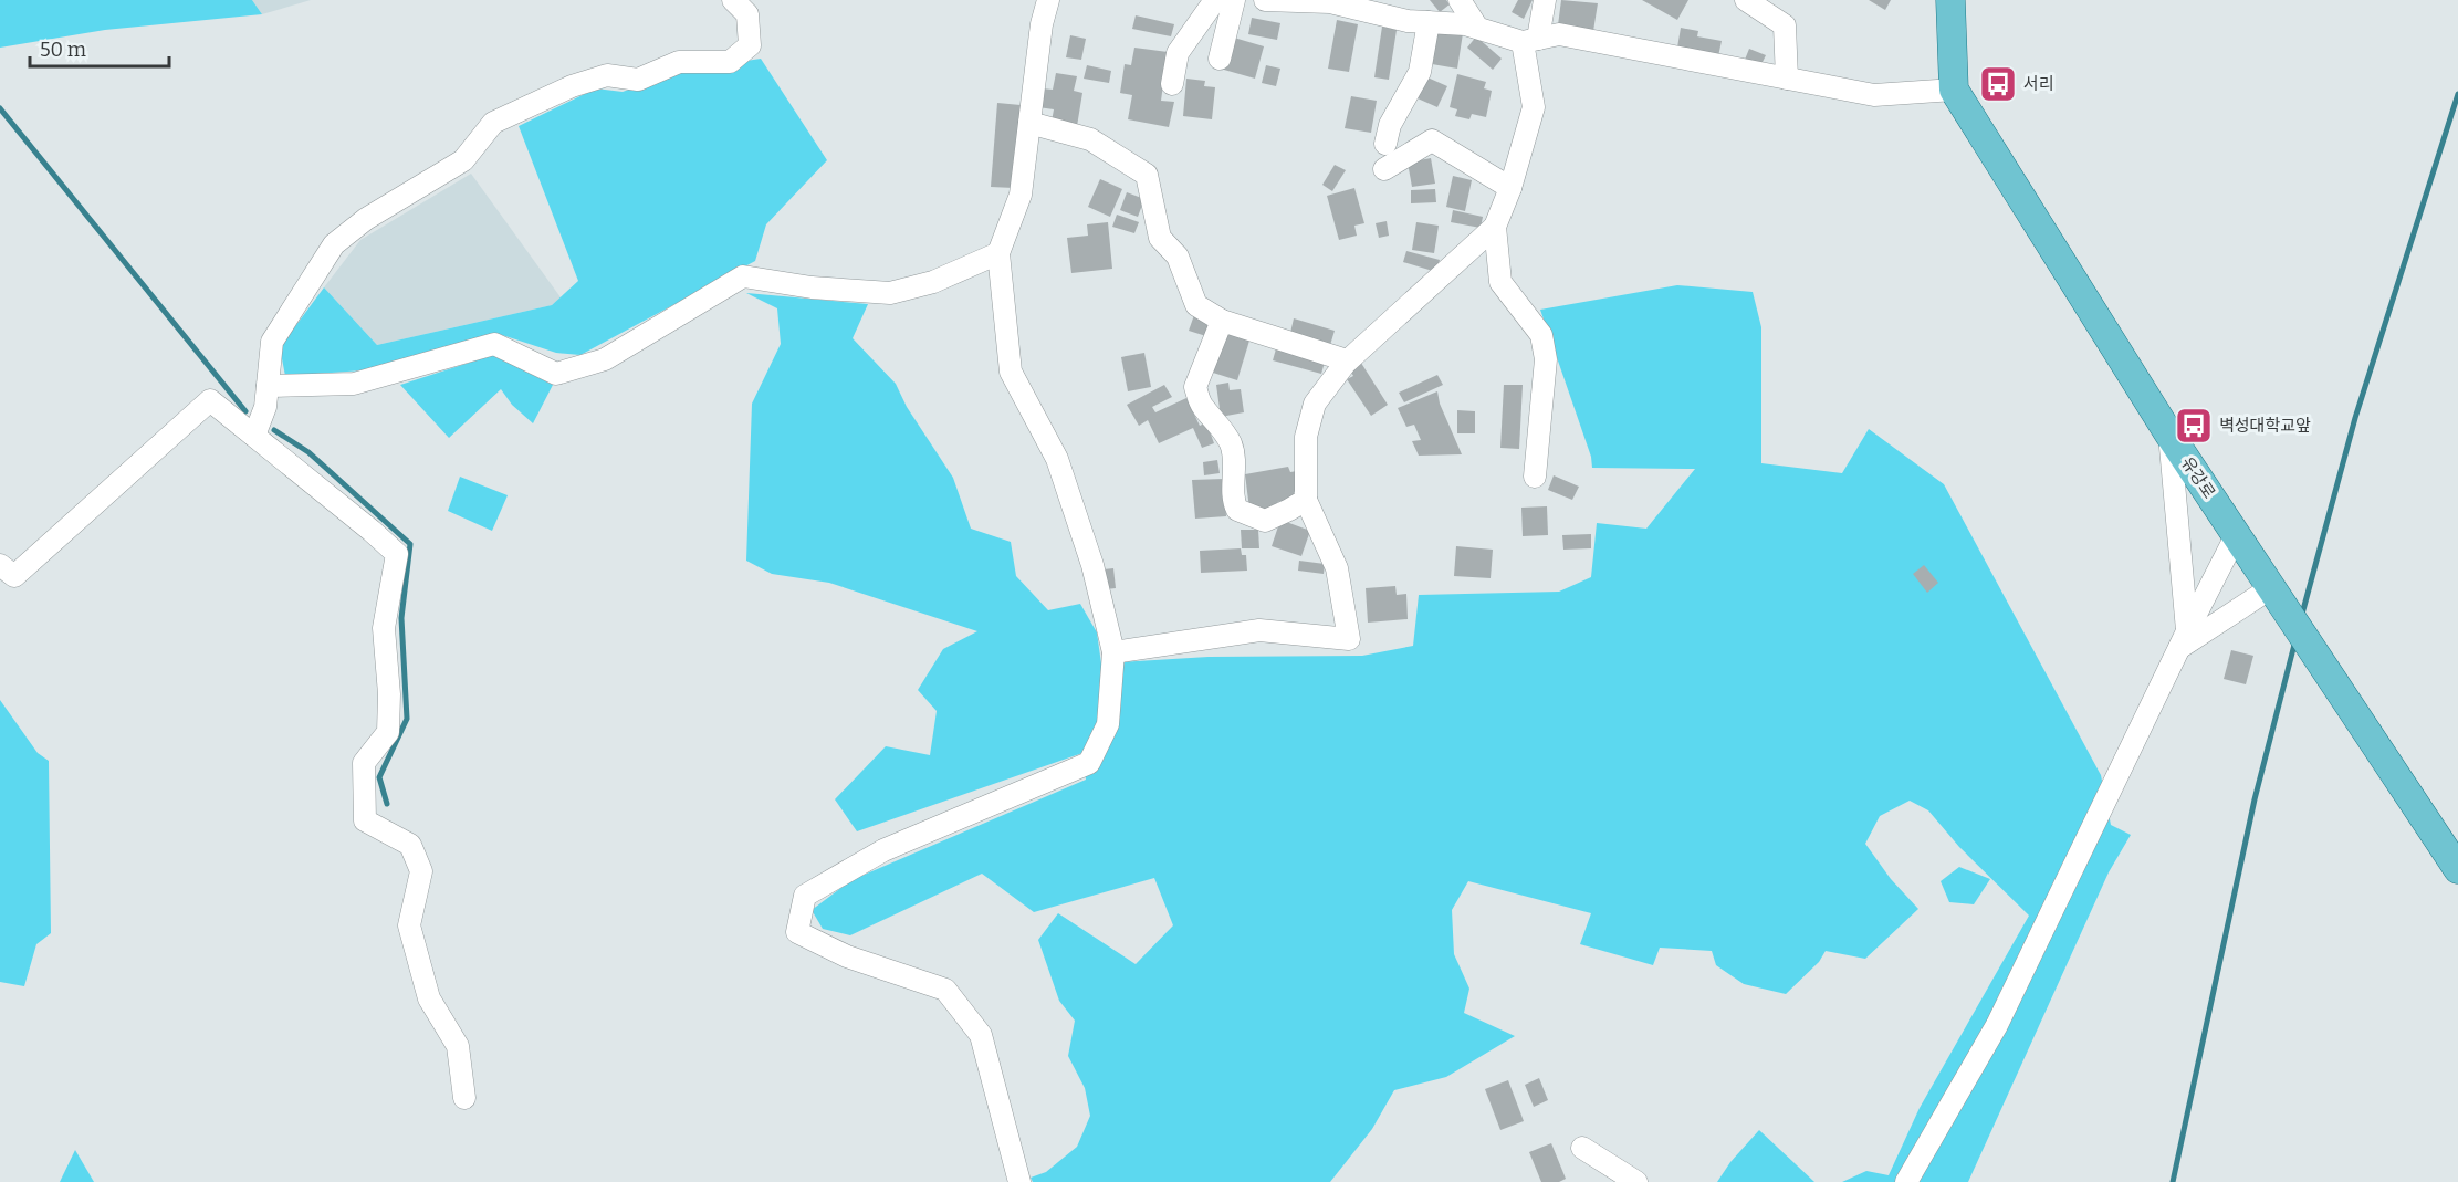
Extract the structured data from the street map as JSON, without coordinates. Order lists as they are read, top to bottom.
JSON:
{
  "streets": {
    "main road": ["유강로"]
  },
  "places": {
    "bus stop": ["서리", "벽성대학교앞"]
  },
  "scale_bar": "50 m"
}
